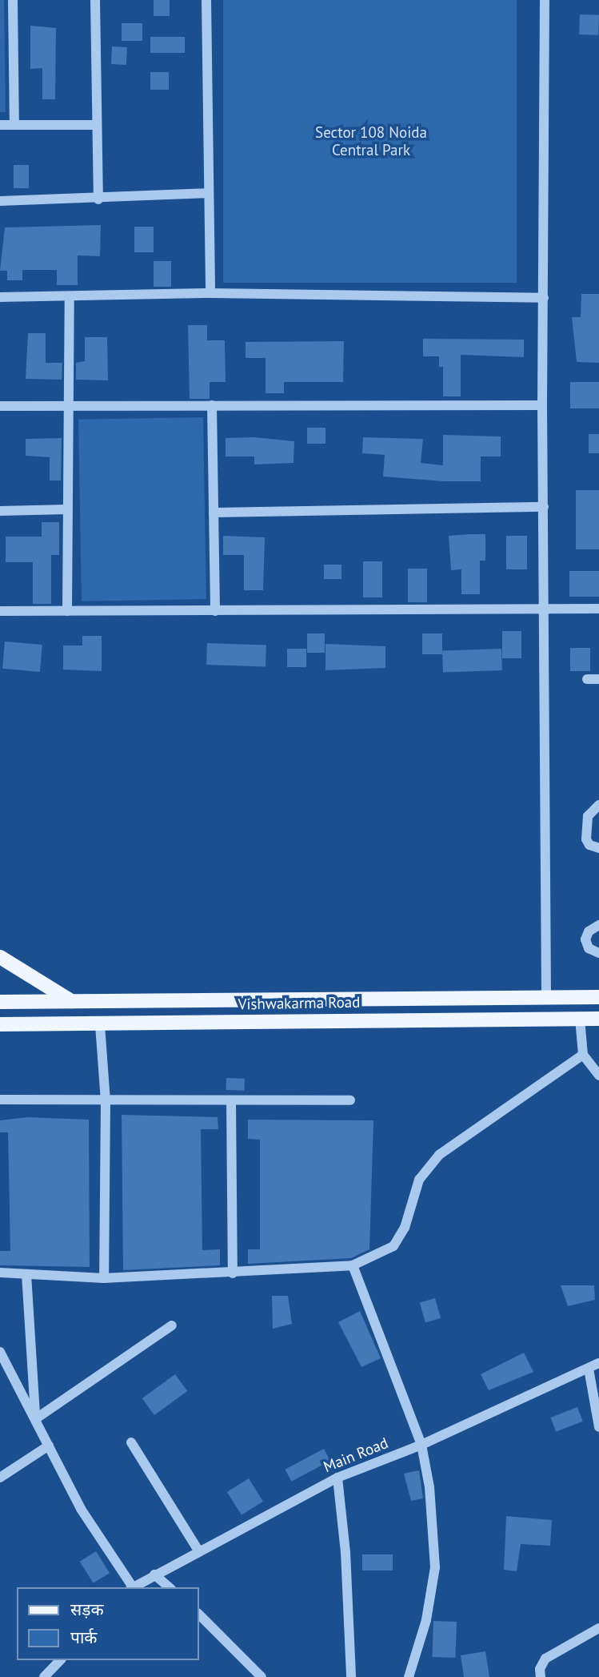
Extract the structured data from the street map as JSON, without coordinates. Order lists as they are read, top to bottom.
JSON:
{
  "streets": {
    "main road": ["Vishwakarma Road"],
    "street": ["Main Road"]
  },
  "parks": ["Sector 108 Noida Central Park"],
  "legend": ["सड़क", "पार्क"]
}
